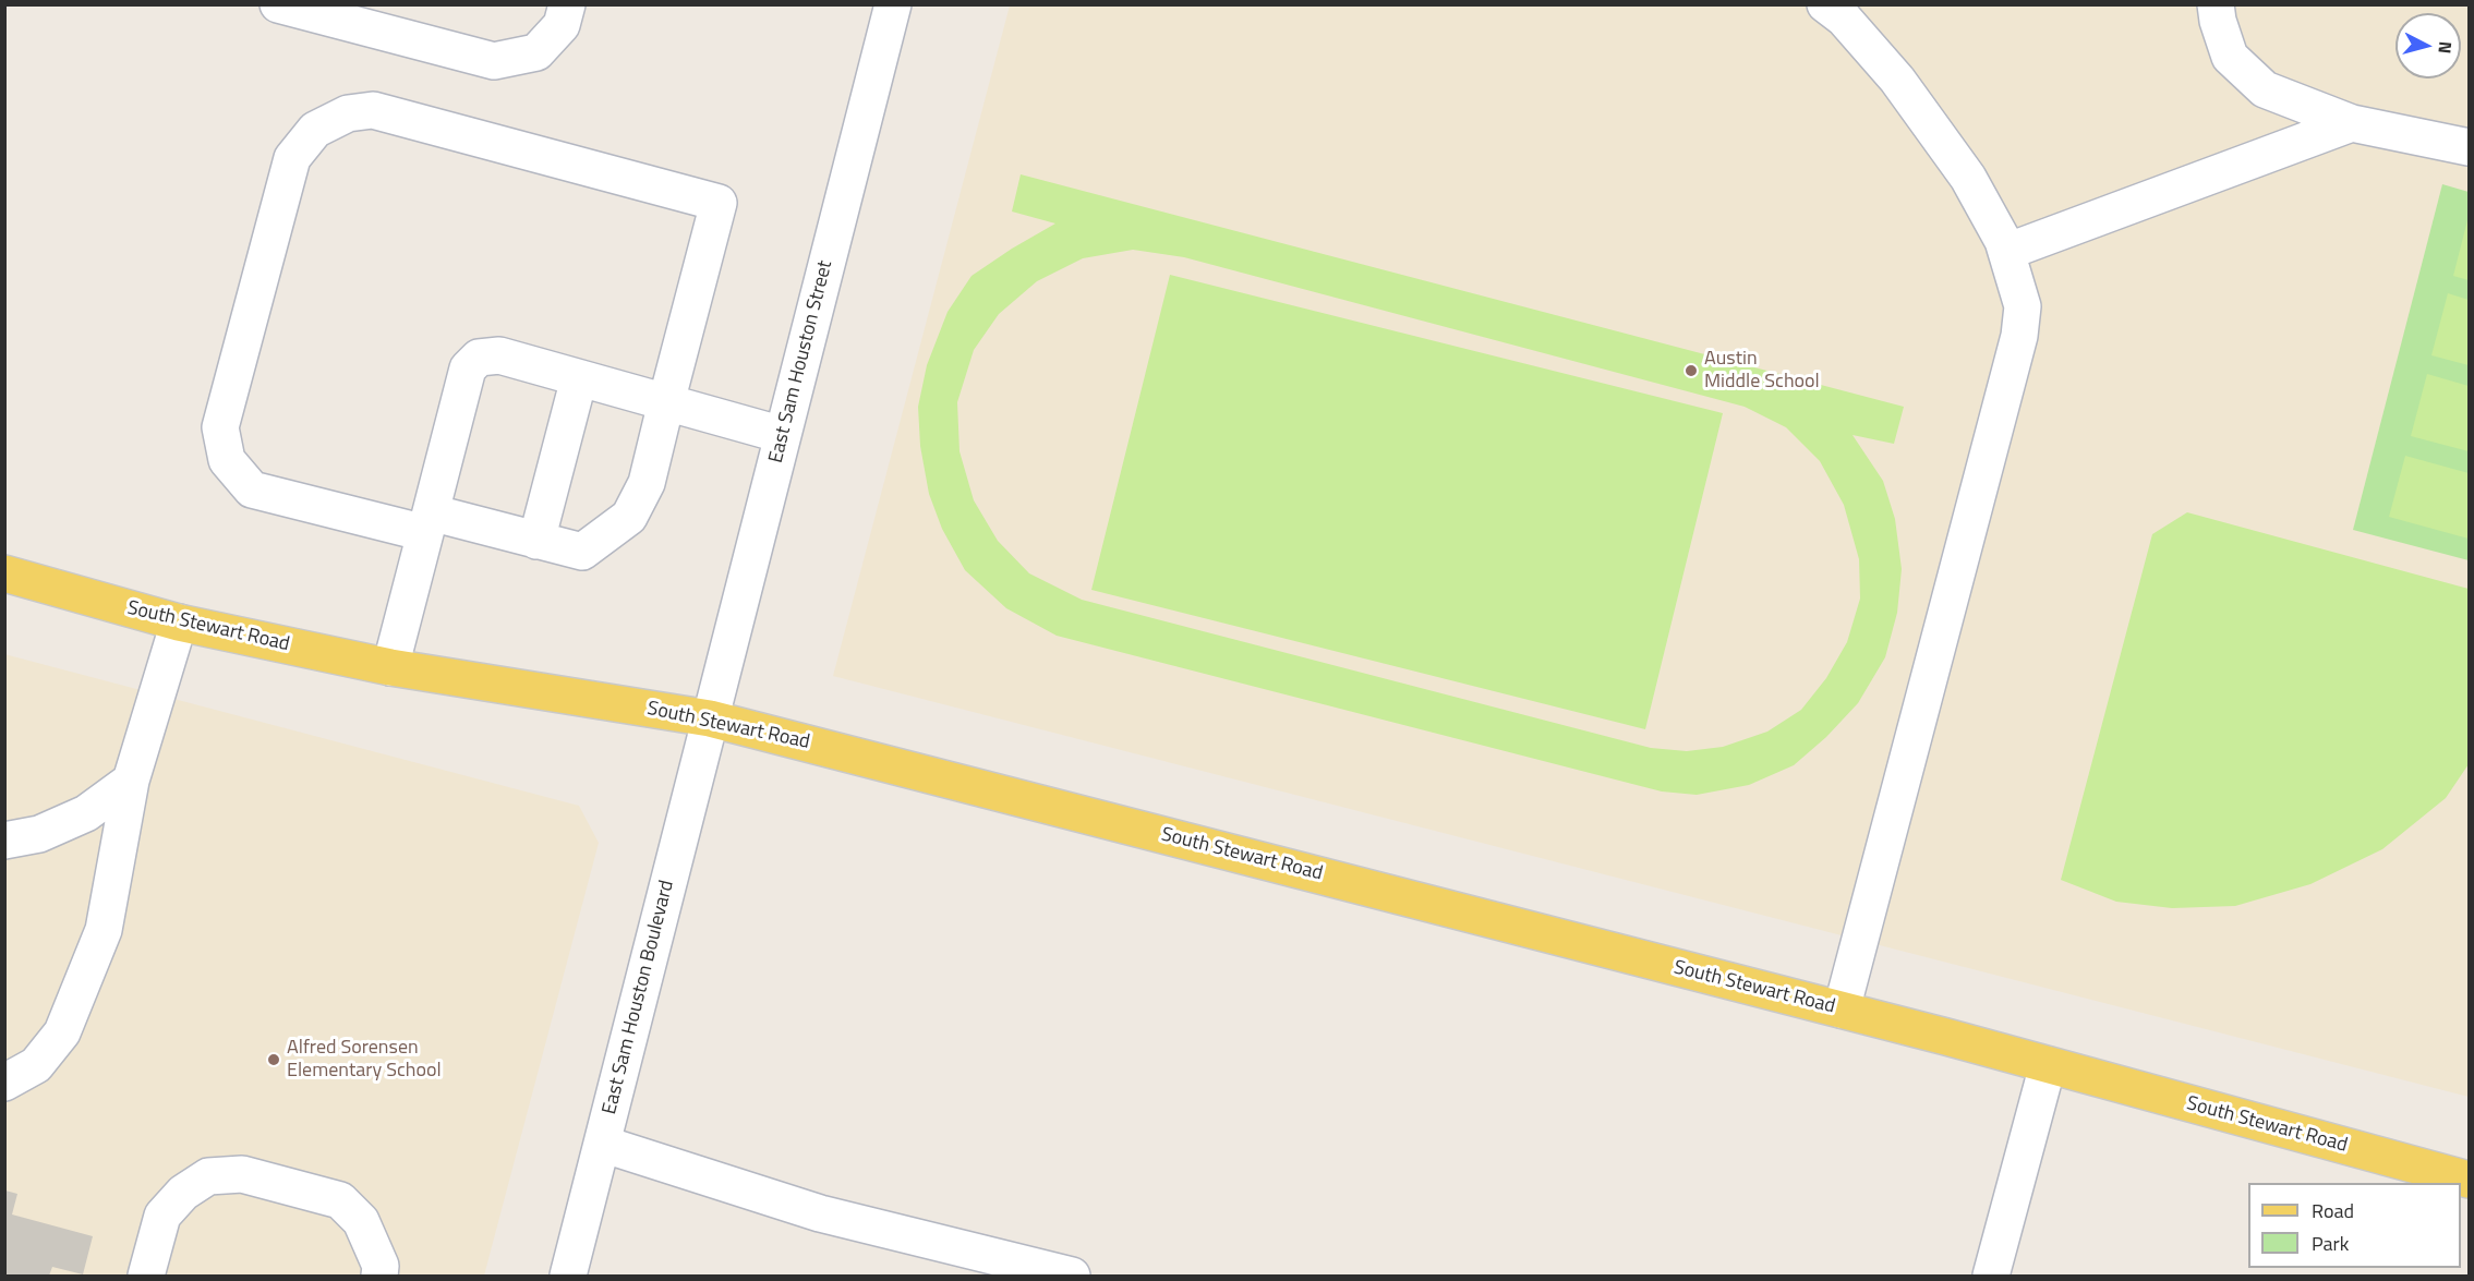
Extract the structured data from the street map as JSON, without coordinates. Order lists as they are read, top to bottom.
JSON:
{
  "streets": {
    "main road": ["South Stewart Road"],
    "street": ["East Sam Houston Street", "East Sam Houston Boulevard"]
  },
  "crossings": [
    ["East Sam Houston Street", "South Stewart Road"],
    ["East Sam Houston Street", "East Sam Houston Boulevard"],
    ["South Stewart Road", "East Sam Houston Boulevard"]
  ],
  "places": ["Austin Middle School", "Alfred Sorensen Elementary School"],
  "legend": ["Road", "Park"],
  "north": "right"
}
